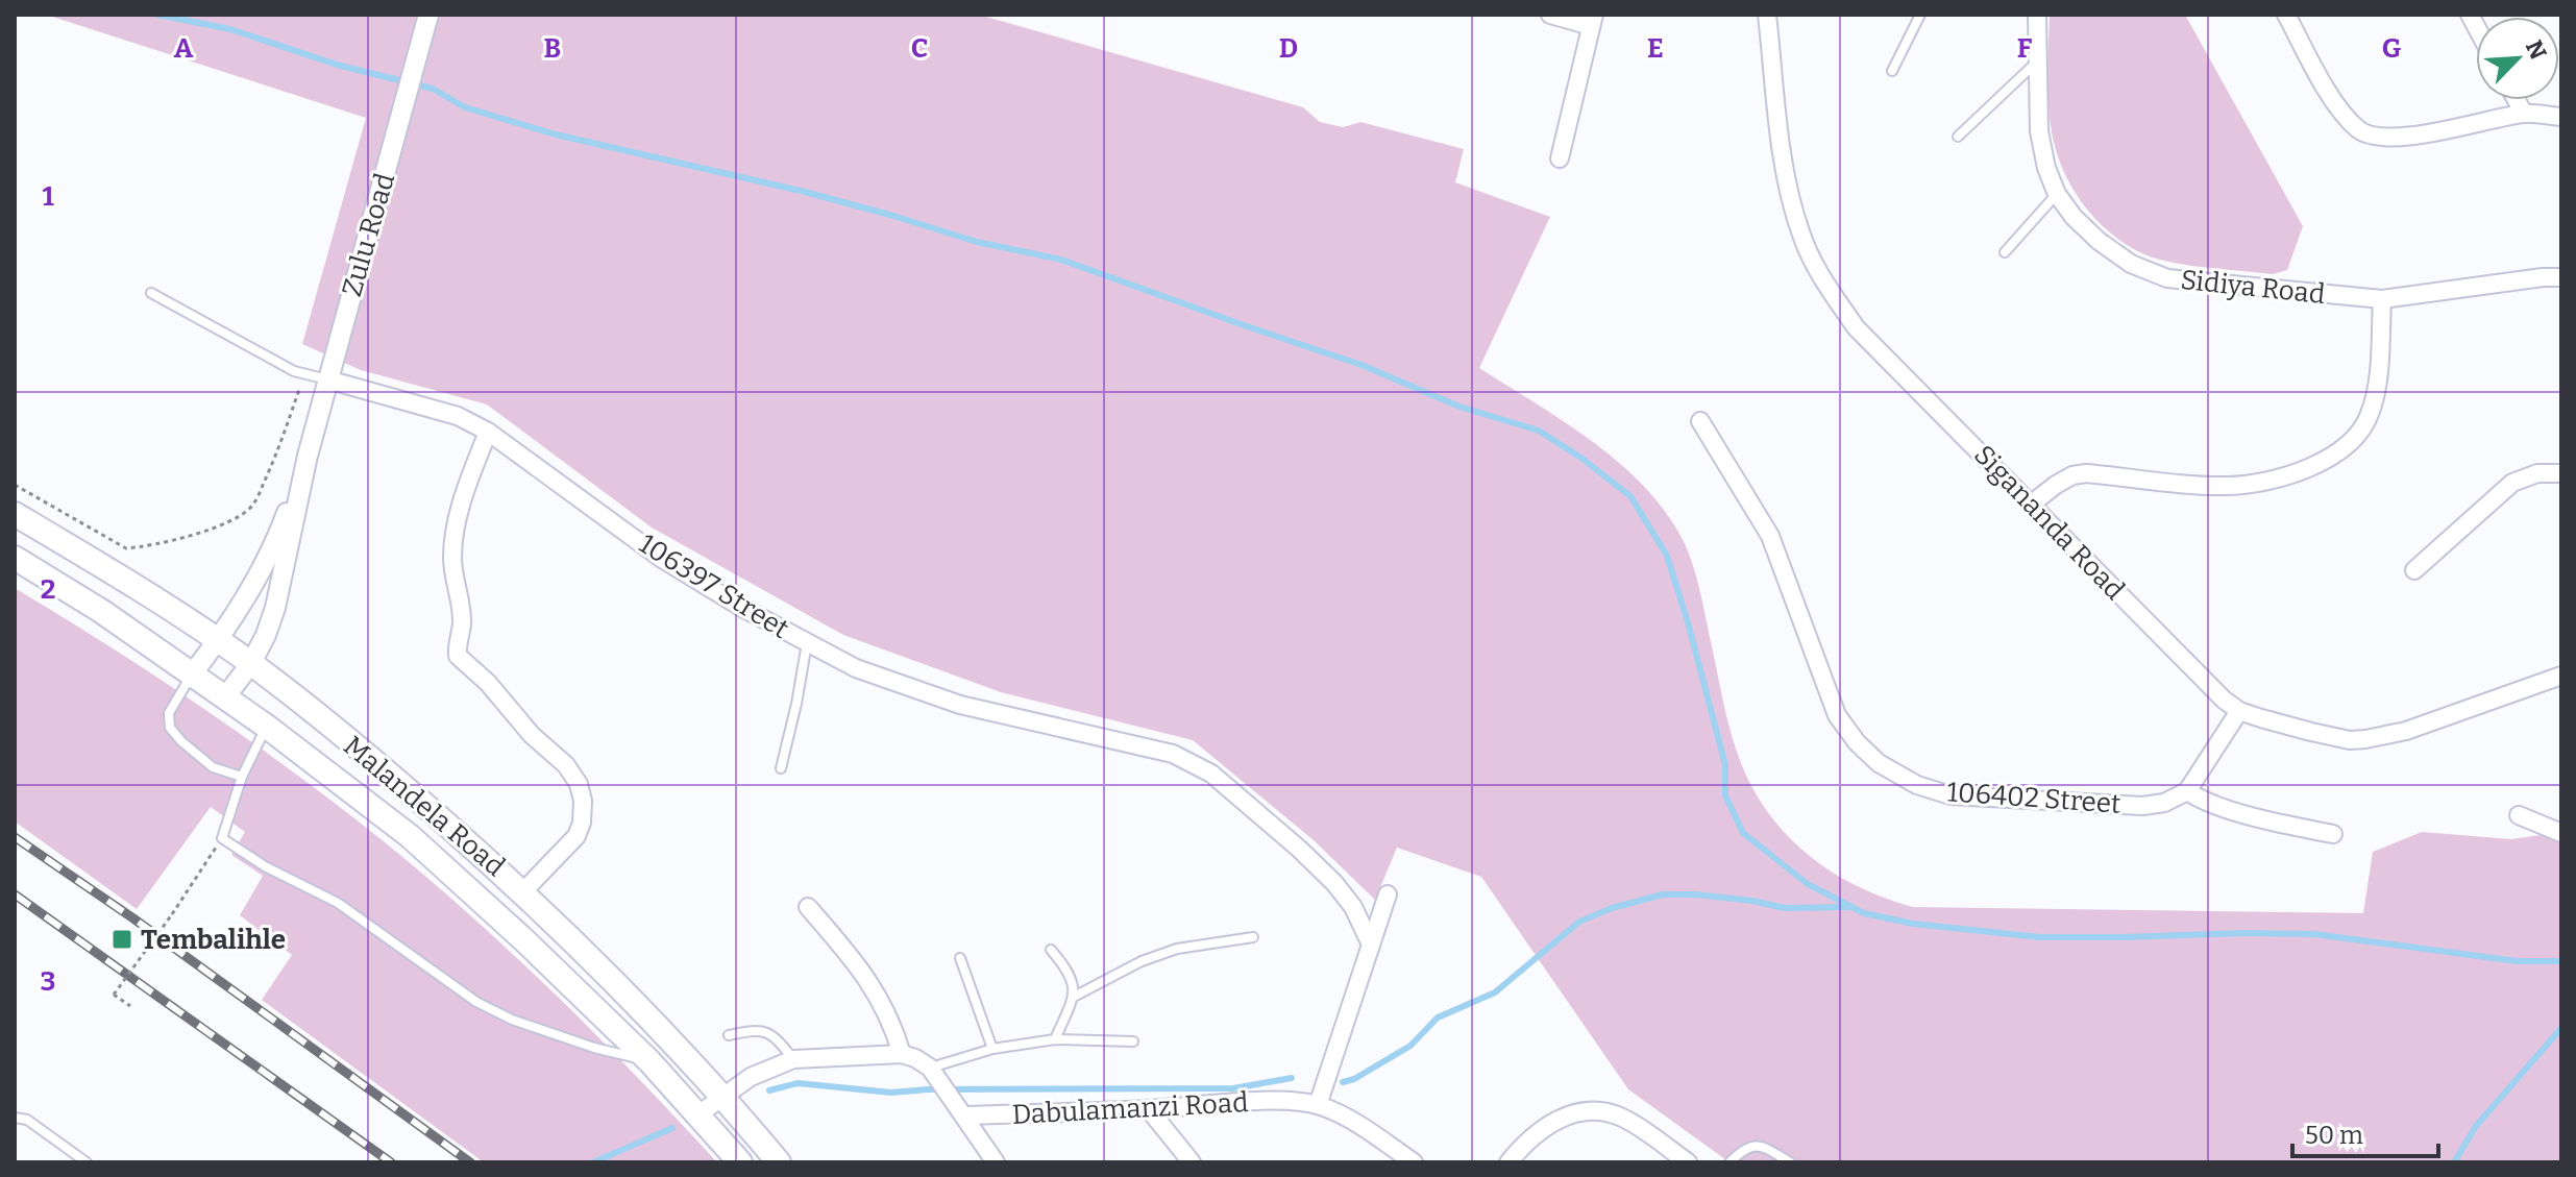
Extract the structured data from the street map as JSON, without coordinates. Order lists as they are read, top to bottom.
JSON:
{
  "streets": {
    "main road": ["Malandela Road"],
    "street": [
      "Zulu Road",
      "Sidiya Road",
      "Sigananda Road",
      "106397 Street",
      "106402 Street",
      "Dabulamanzi Road"
    ]
  },
  "crossings": [
    ["Zulu Road", "106397 Street"],
    ["Zulu Road", "Malandela Road"]
  ],
  "places": {
    "transit": ["Tembalihle"]
  },
  "scale_bar": "50 m",
  "north": "top right",
  "grid": {
    "columns": [
      "A",
      "B",
      "C",
      "D",
      "E",
      "F",
      "G"
    ],
    "rows": ["1", "2", "3"]
  }
}
